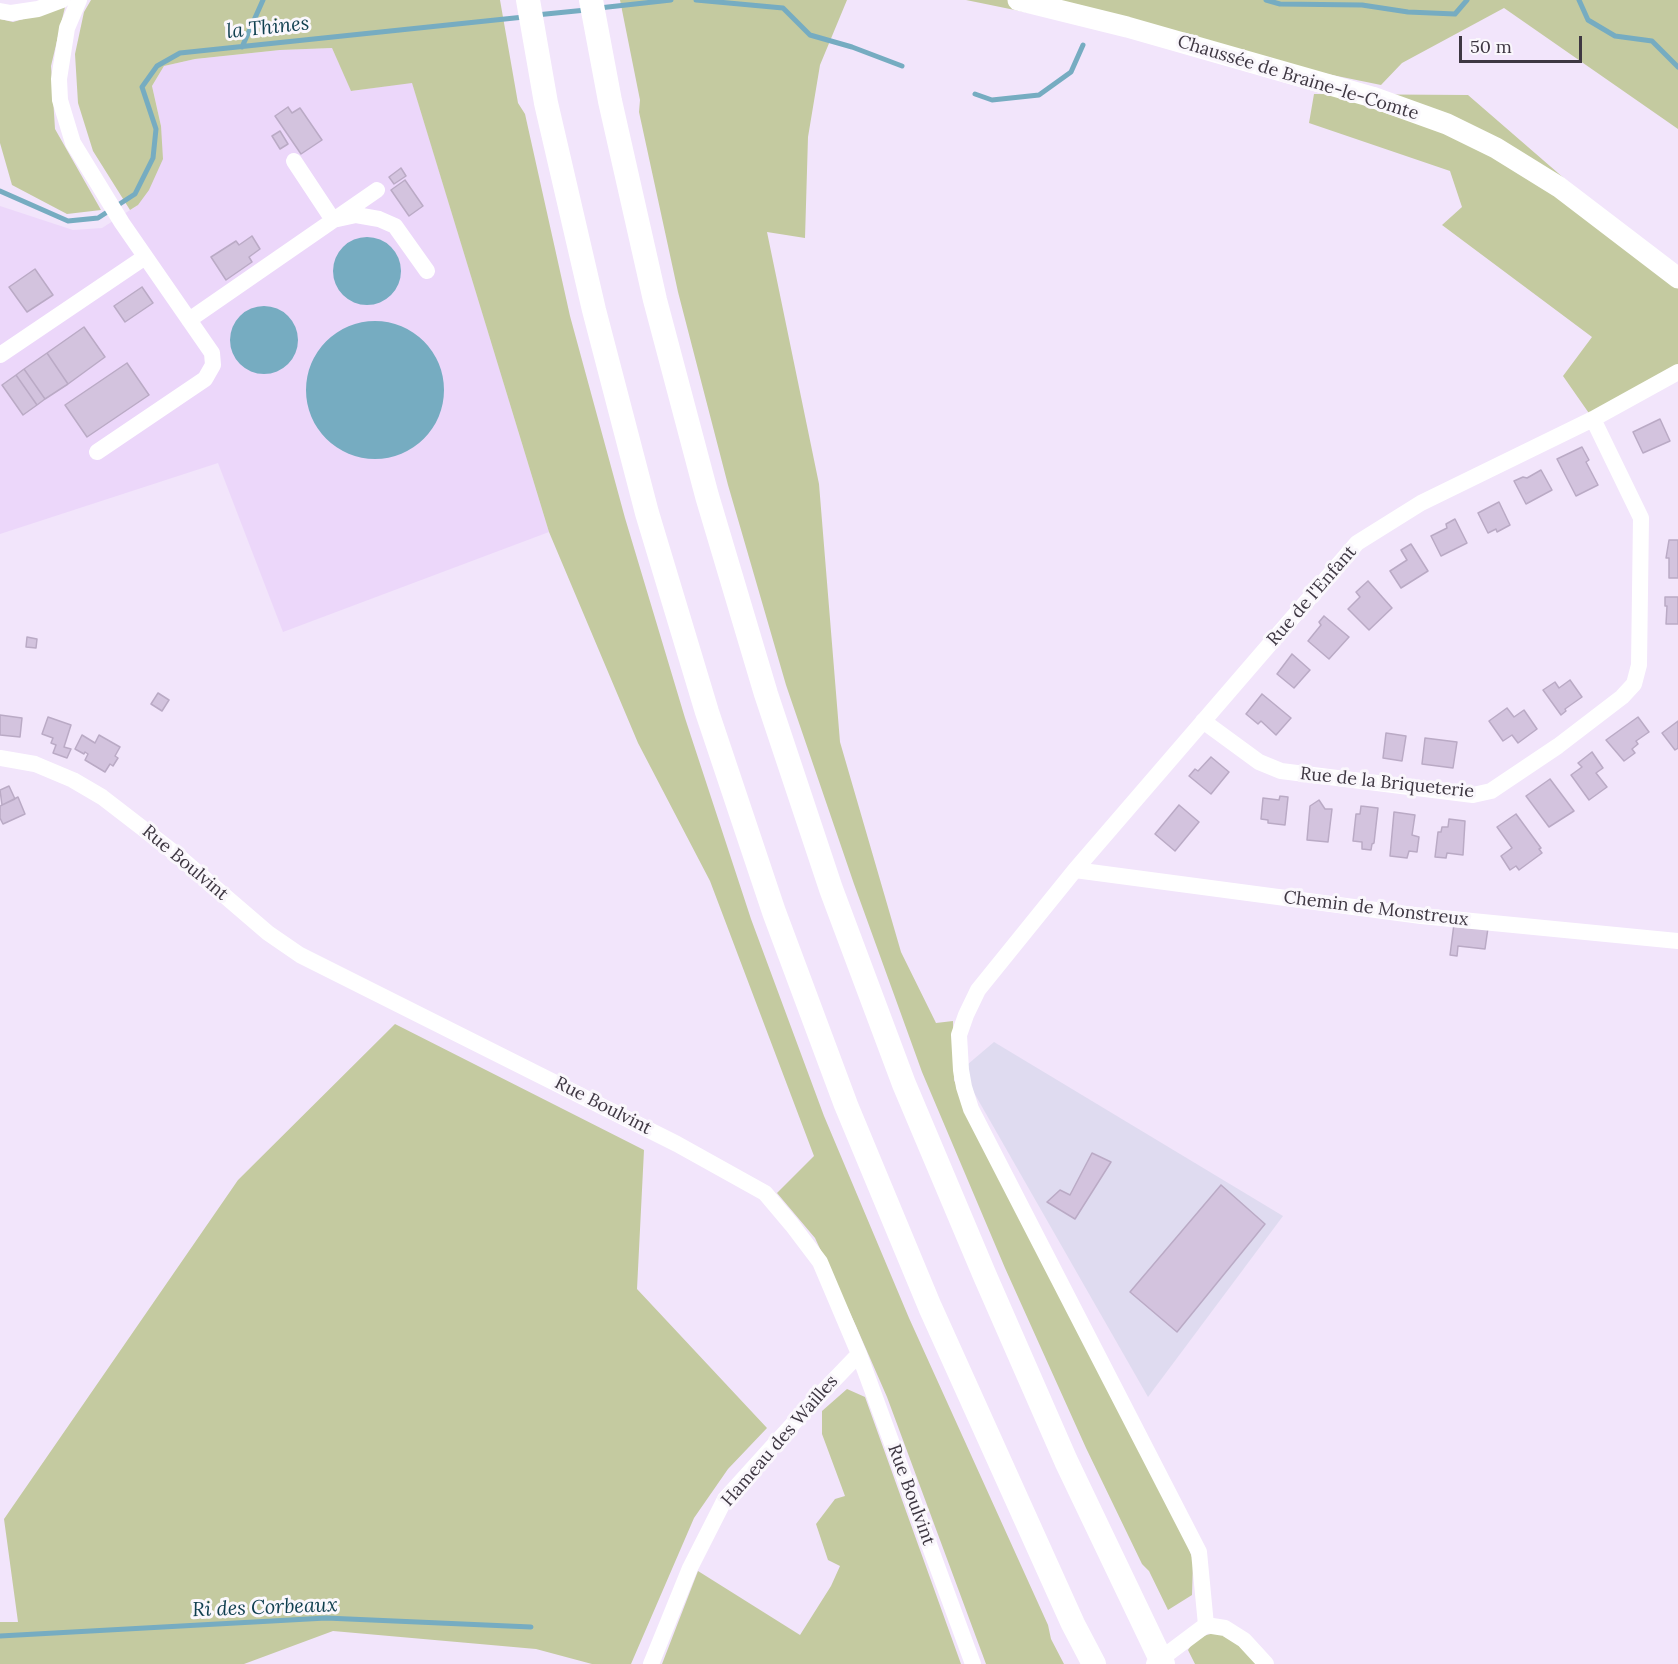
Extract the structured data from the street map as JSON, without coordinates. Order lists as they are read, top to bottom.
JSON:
{
  "streets": {
    "main road": ["Chaussée de Braine-le-Comte"],
    "street": [
      "Rue de l'Enfant",
      "Rue de la Briqueterie",
      "Rue Boulvint",
      "Chemin de Monstreux",
      "Hameau des Wailles"
    ]
  },
  "crossings": [
    ["Rue de l'Enfant", "Rue de la Briqueterie"],
    ["Rue de l'Enfant", "Chemin de Monstreux"],
    ["Rue Boulvint", "Hameau des Wailles"]
  ],
  "water": ["la Thines", "Ri des Corbeaux"],
  "scale_bar": "50 m"
}
